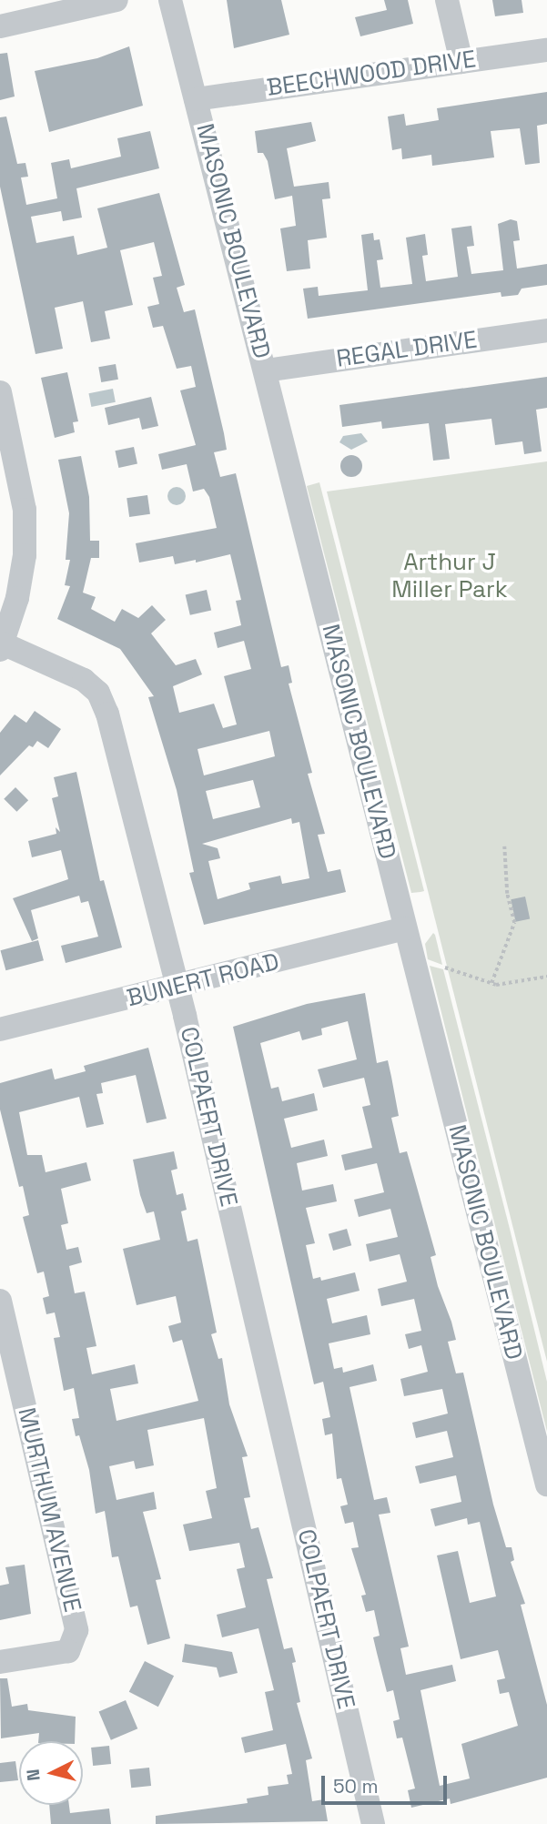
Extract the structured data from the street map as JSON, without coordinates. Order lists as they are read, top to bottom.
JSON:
{
  "streets": {
    "street": [
      "BEECHWOOD DRIVE",
      "MASONIC BOULEVARD",
      "REGAL DRIVE",
      "BUNERT ROAD",
      "COLPAERT DRIVE",
      "MURTHUM AVENUE"
    ]
  },
  "crossings": [
    ["BEECHWOOD DRIVE", "MASONIC BOULEVARD"],
    ["MASONIC BOULEVARD", "REGAL DRIVE"],
    ["MASONIC BOULEVARD", "BUNERT ROAD"],
    ["BUNERT ROAD", "COLPAERT DRIVE"]
  ],
  "parks": ["Arthur J Miller Park"],
  "scale_bar": "50 m",
  "north": "left"
}
